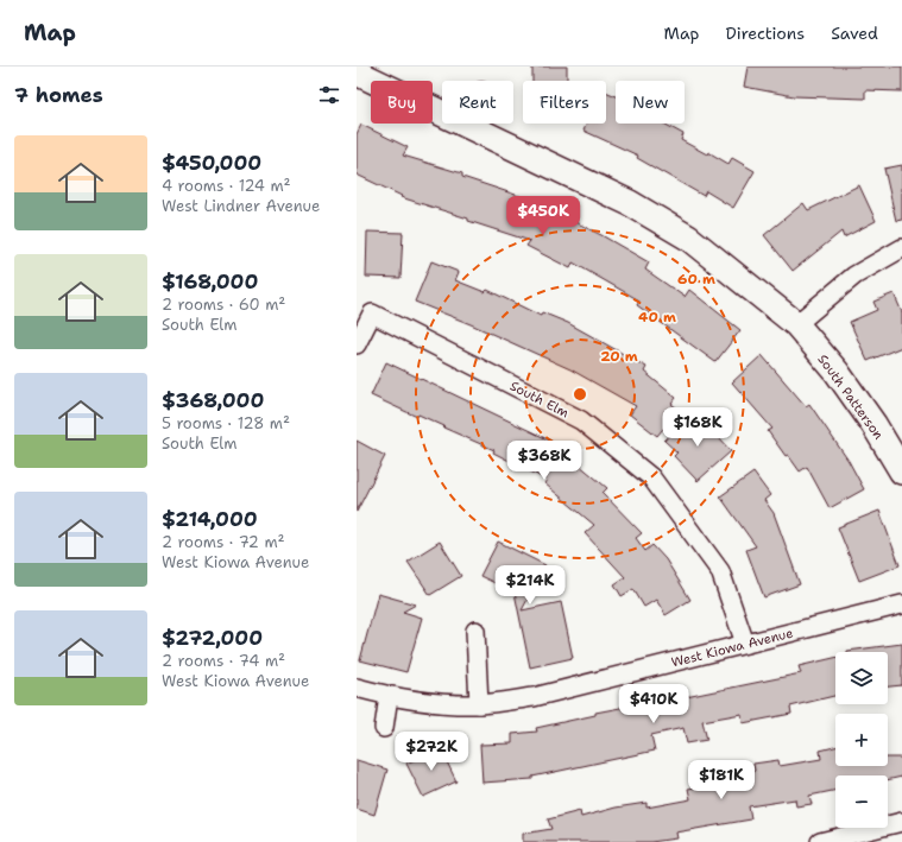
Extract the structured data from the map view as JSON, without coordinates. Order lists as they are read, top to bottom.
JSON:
{
  "streets": {
    "street": ["South Patterson", "South Elm", "West Kiowa Avenue"]
  },
  "crossings": [
    ["South Elm", "West Kiowa Avenue"]
  ],
  "page": {
    "header": "Map",
    "nav": ["Map", "Directions", "Saved"],
    "heading": "7 homes",
    "chip": [
      "Buy",
      "Rent",
      "Filters",
      "New"
    ],
    "list": [
      {
        "name": "$450,000",
        "note": "4 rooms · 124 m² · West Lindner Avenue"
      },
      {
        "name": "$168,000",
        "note": "2 rooms · 60 m² · South Elm"
      },
      {
        "name": "$368,000",
        "note": "5 rooms · 128 m² · South Elm"
      },
      {
        "name": "$214,000",
        "note": "2 rooms · 72 m² · West Kiowa Avenue"
      },
      {
        "name": "$272,000",
        "note": "2 rooms · 74 m² · West Kiowa Avenue"
      }
    ],
    "price": [
      "$450K",
      "$168K",
      "$368K",
      "$214K",
      "$410K",
      "$272K",
      "$181K"
    ],
    "map_buttons": ["+", "−"]
  },
  "rings": ["60 m", "40 m", "20 m"]
}
